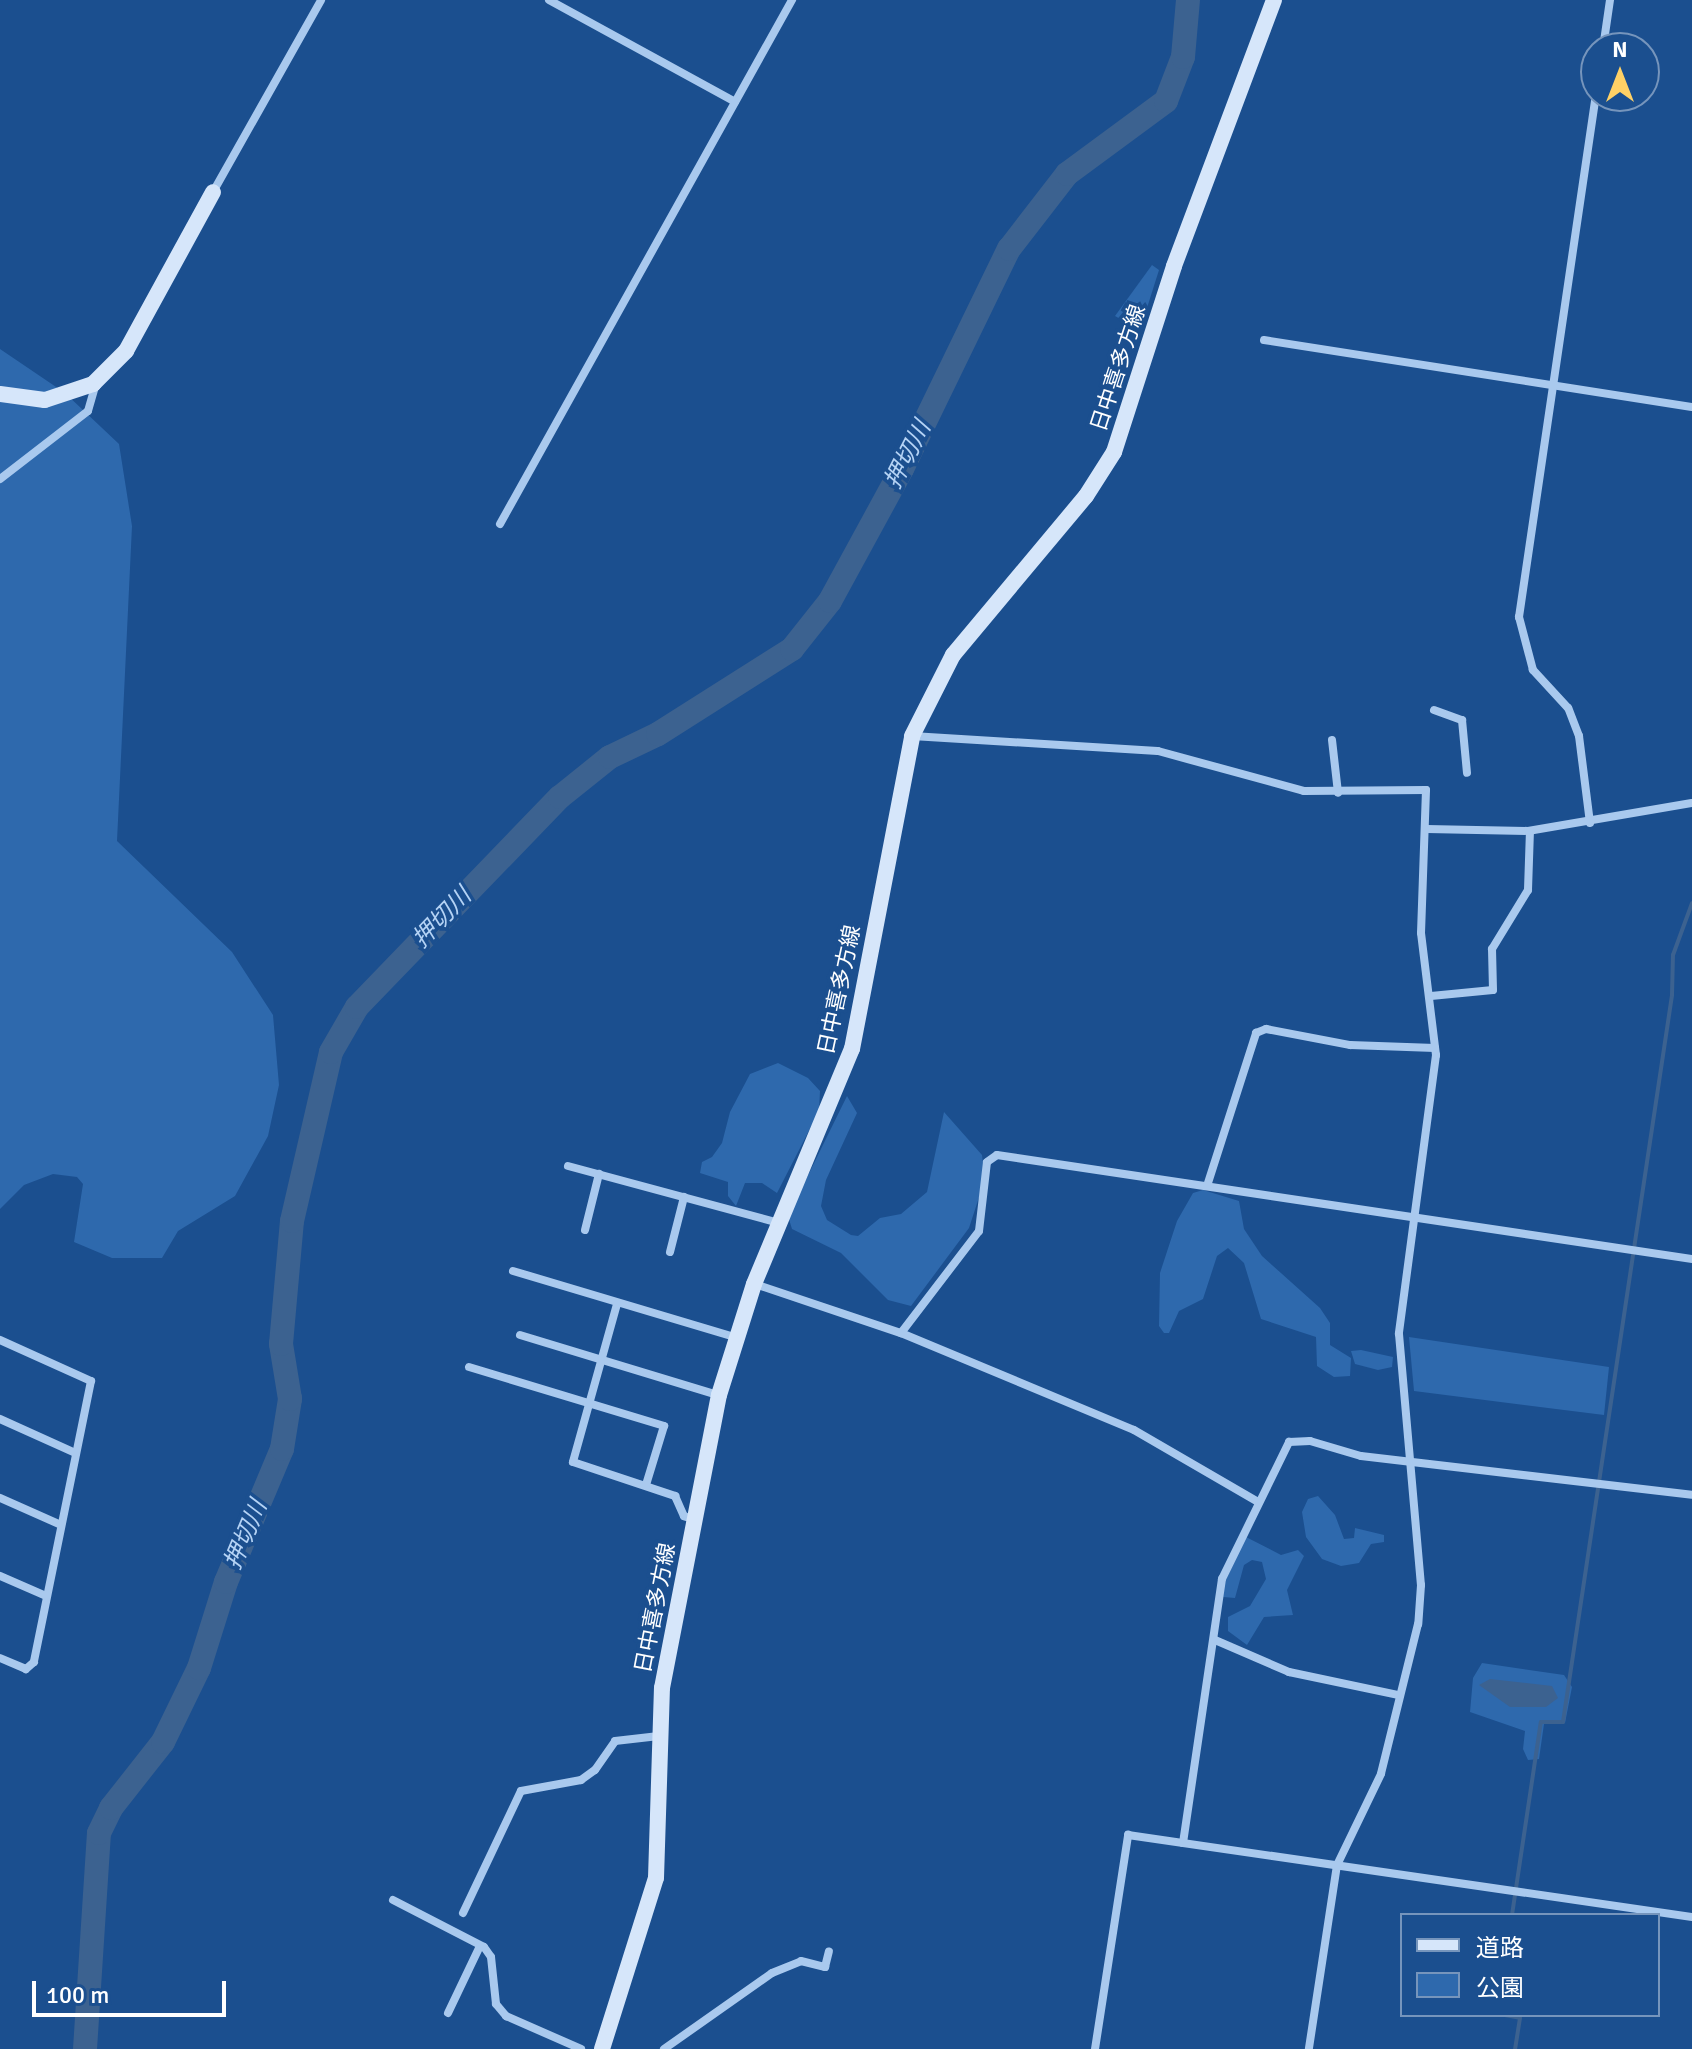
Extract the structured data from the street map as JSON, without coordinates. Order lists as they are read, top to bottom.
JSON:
{
  "streets": {
    "main road": ["日中喜多方線"]
  },
  "water": ["押切川"],
  "legend": ["道路", "公園"],
  "scale_bar": "100 m",
  "north": "top"
}
